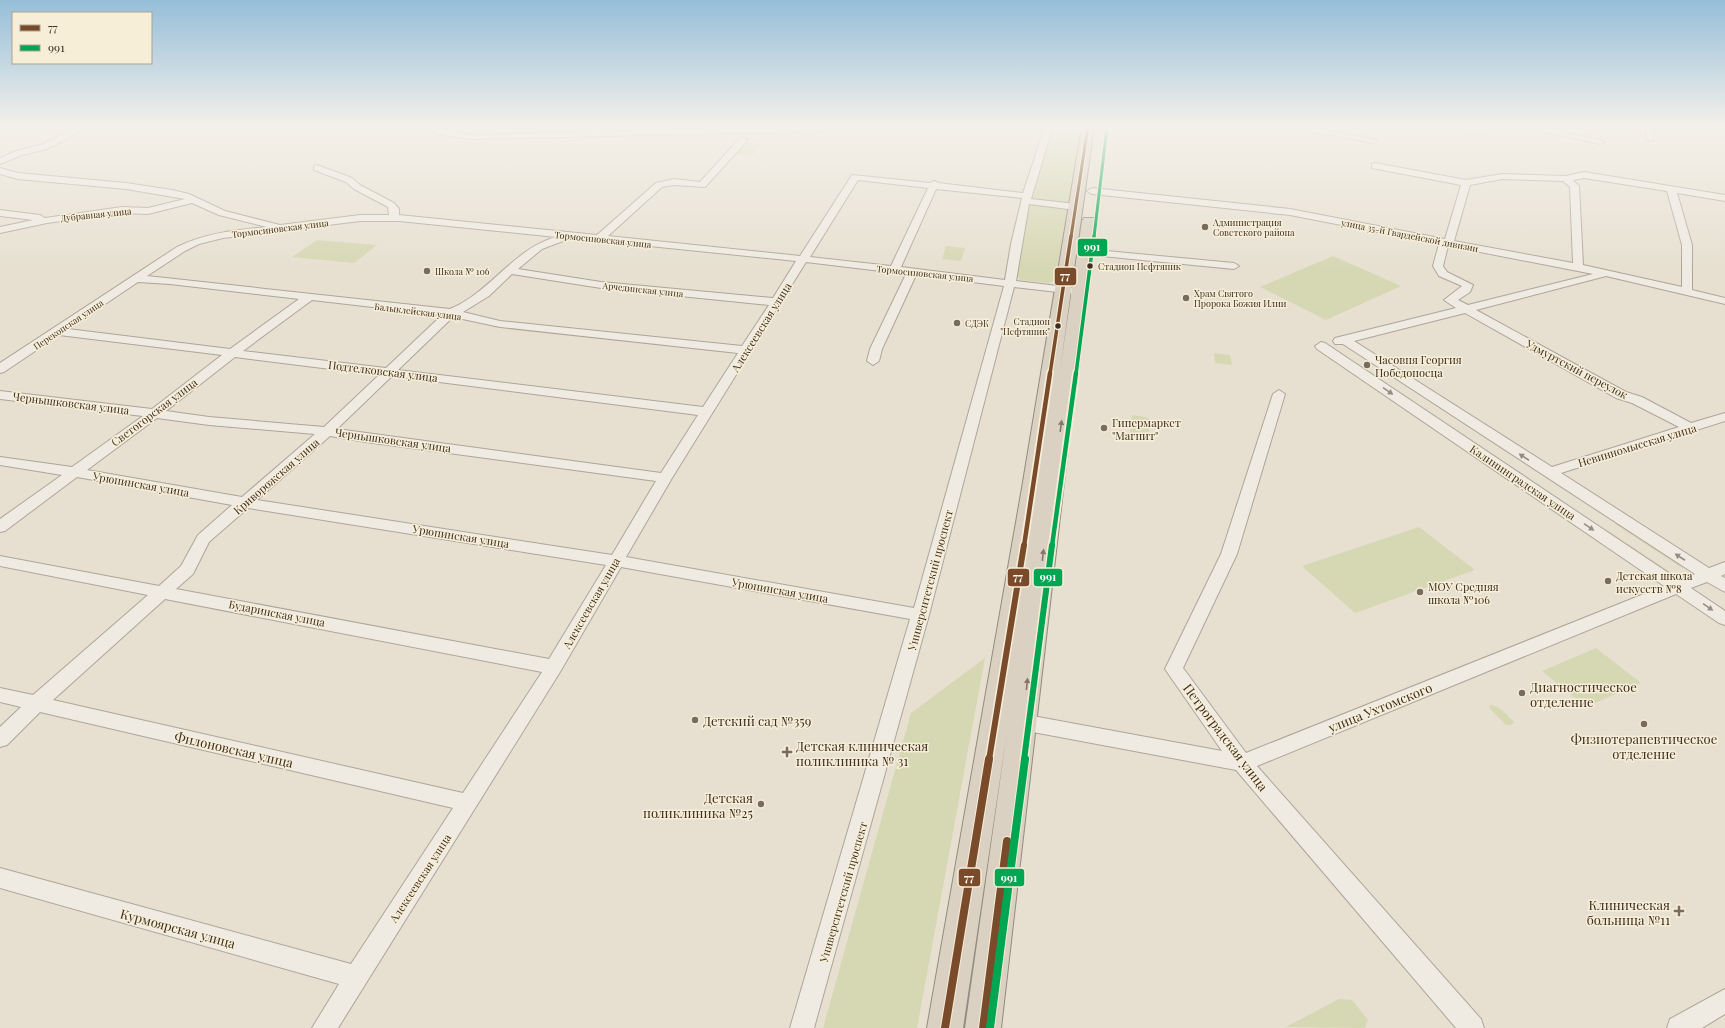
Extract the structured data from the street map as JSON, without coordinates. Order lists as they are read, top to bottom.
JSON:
{
  "streets": {
    "street": [
      "Дубравная улица",
      "Тормосиновская улица",
      "улица 35-й Гвардейской дивизии",
      "Арчединская улица",
      "Балыклейская улица",
      "Перекопская улица",
      "Алексеевская улица",
      "Удмуртский переулок",
      "Подтелковская улица",
      "Чернышковская улица",
      "Светогорская улица",
      "Невинномысская улица",
      "Криворожская улица",
      "Калининградская улица",
      "Урюпинская улица",
      "Университетский проспект",
      "Бударинская улица",
      "улица Ухтомского",
      "Петроградская улица",
      "Филоновская улица",
      "Курмоярская улица"
    ]
  },
  "crossings": [
    ["Тормосиновская улица", "Балыклейская улица"],
    ["Тормосиновская улица", "Перекопская улица"],
    ["Тормосиновская улица", "Алексеевская улица"],
    ["Тормосиновская улица", "Криворожская улица"],
    ["Тормосиновская улица", "Университетский проспект"],
    ["улица 35-й Гвардейской дивизии", "Алексеевская улица"],
    ["улица 35-й Гвардейской дивизии", "Удмуртский переулок"],
    ["улица 35-й Гвардейской дивизии", "Университетский проспект"],
    ["Арчединская улица", "Алексеевская улица"],
    ["Арчединская улица", "Криворожская улица"],
    ["Балыклейская улица", "Перекопская улица"],
    ["Балыклейская улица", "Алексеевская улица"],
    ["Балыклейская улица", "Светогорская улица"],
    ["Балыклейская улица", "Криворожская улица"],
    ["Перекопская улица", "Подтелковская улица"],
    ["Алексеевская улица", "Подтелковская улица"],
    ["Алексеевская улица", "Чернышковская улица"],
    ["Алексеевская улица", "Урюпинская улица"],
    ["Алексеевская улица", "Бударинская улица"],
    ["Алексеевская улица", "Филоновская улица"],
    ["Алексеевская улица", "Курмоярская улица"],
    ["Удмуртский переулок", "Невинномысская улица"],
    ["Подтелковская улица", "Светогорская улица"],
    ["Подтелковская улица", "Криворожская улица"],
    ["Чернышковская улица", "Светогорская улица"],
    ["Чернышковская улица", "Криворожская улица"],
    ["Светогорская улица", "Урюпинская улица"],
    ["Невинномысская улица", "Калининградская улица"],
    ["Криворожская улица", "Урюпинская улица"],
    ["Криворожская улица", "Бударинская улица"],
    ["Криворожская улица", "Филоновская улица"],
    ["Калининградская улица", "улица Ухтомского"],
    ["Урюпинская улица", "Университетский проспект"],
    ["улица Ухтомского", "Петроградская улица"]
  ],
  "places": {
    "other": [
      "Администрация Советского района",
      "Стадион Нефтяник",
      "Школа № 106",
      "Храм Святого Пророка Божия Илии",
      "СДЭК",
      "Стадион \"Нефтяник\"",
      "Часовня Георгия Победоносца",
      "Гипермаркет \"Магнит\"",
      "Детская школа искусств №8",
      "МОУ Средняя школа №106",
      "Диагностическое отделение",
      "Детский сад №359",
      "Физиотерапевтическое отделение",
      "Детская поликлиника №25"
    ],
    "health": ["Детская клиническая поликлиника № 31", "Клиническая больница №11"]
  },
  "lines": ["transit line 77", "transit line 991"],
  "legend": ["77", "991"]
}
